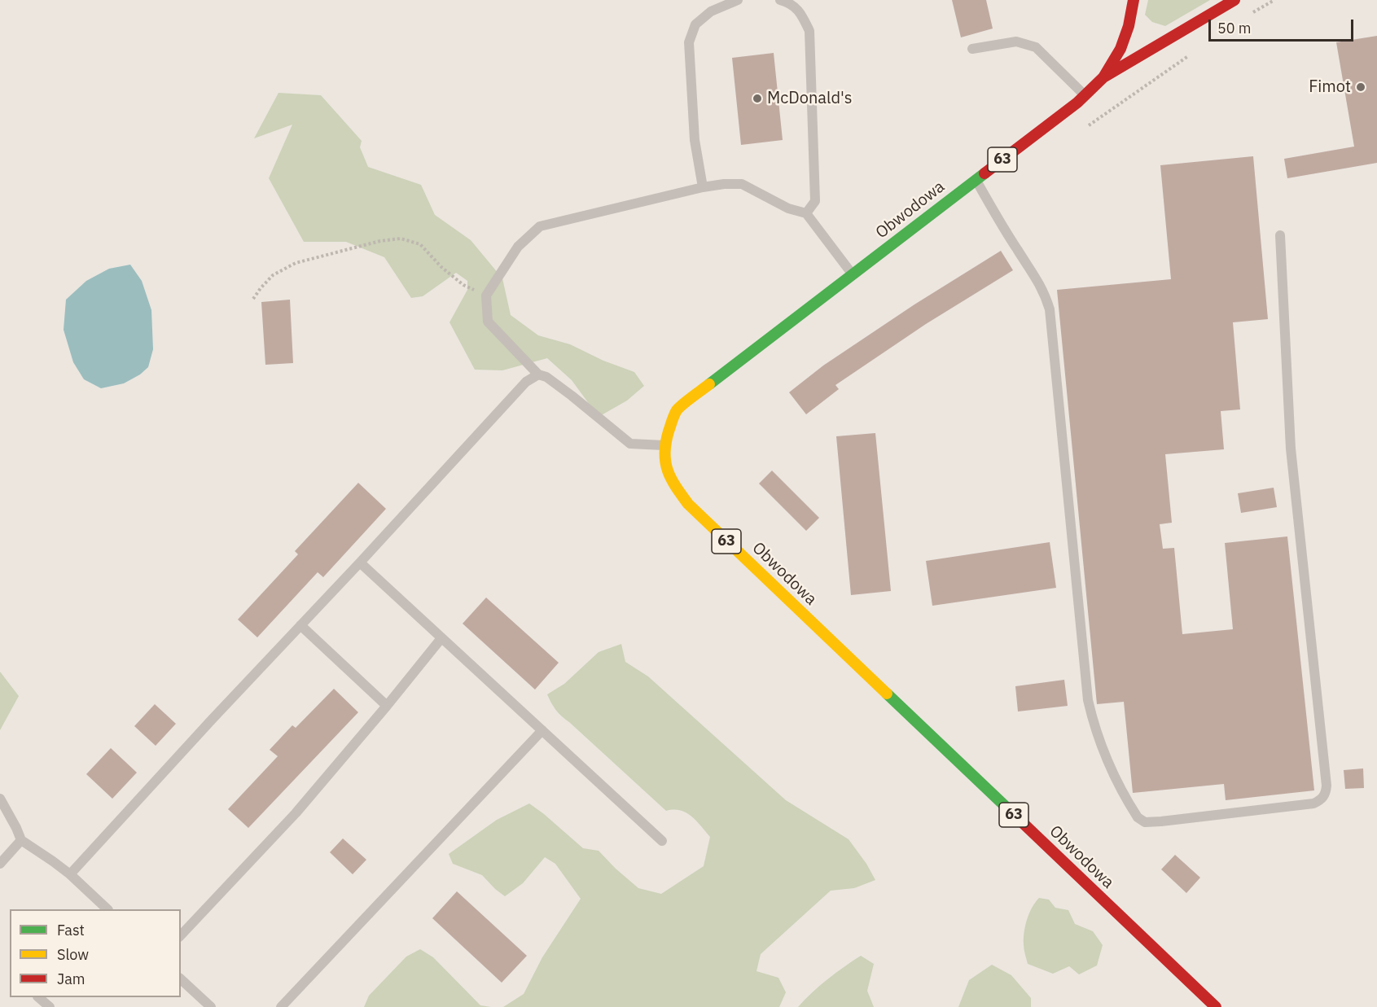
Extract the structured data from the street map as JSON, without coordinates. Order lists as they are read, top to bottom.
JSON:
{
  "streets": {
    "main road": ["63", "Obwodowa"]
  },
  "places": ["Fimot", "McDonald's"],
  "legend": ["Fast", "Slow", "Jam"],
  "scale_bar": "50 m"
}
